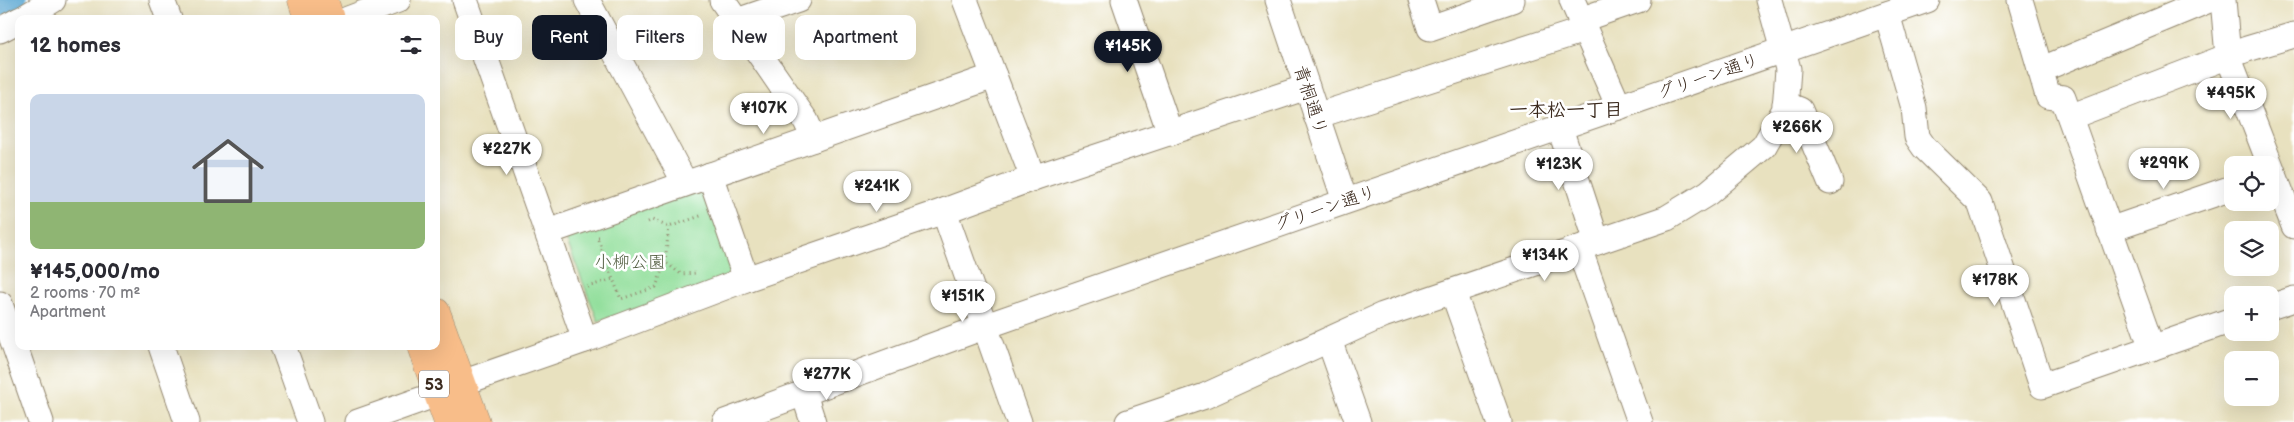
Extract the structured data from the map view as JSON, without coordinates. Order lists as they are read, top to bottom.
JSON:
{
  "streets": {
    "main road": ["53"],
    "street": ["グリーン通り", "青桐通り"]
  },
  "crossings": [
    ["グリーン通り", "青桐通り"]
  ],
  "districts": ["一本松一丁目"],
  "parks": ["小柳公園"],
  "page": {
    "chip": [
      "Buy",
      "Rent",
      "Filters",
      "New",
      "Apartment"
    ],
    "heading": "12 homes",
    "price": [
      "¥145K",
      "¥495K",
      "¥107K",
      "¥266K",
      "¥227K",
      "¥299K",
      "¥123K",
      "¥241K",
      "¥134K",
      "¥178K",
      "¥151K",
      "¥277K"
    ],
    "list": [
      {
        "name": "¥145,000/mo",
        "note": "2 rooms · 70 m² · Apartment"
      }
    ],
    "map_buttons": ["+", "−"]
  }
}
